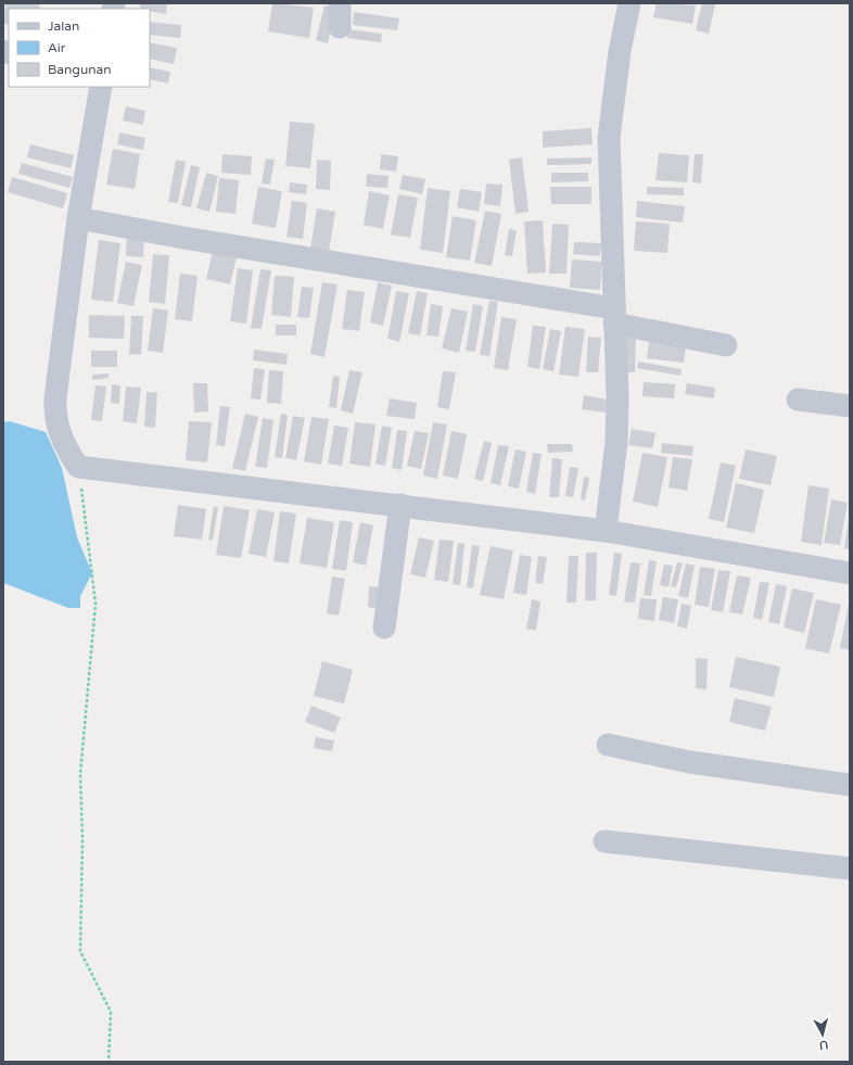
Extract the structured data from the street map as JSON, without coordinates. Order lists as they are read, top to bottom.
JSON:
{
  "legend": ["Jalan", "Air", "Bangunan"],
  "north": "bottom"
}
